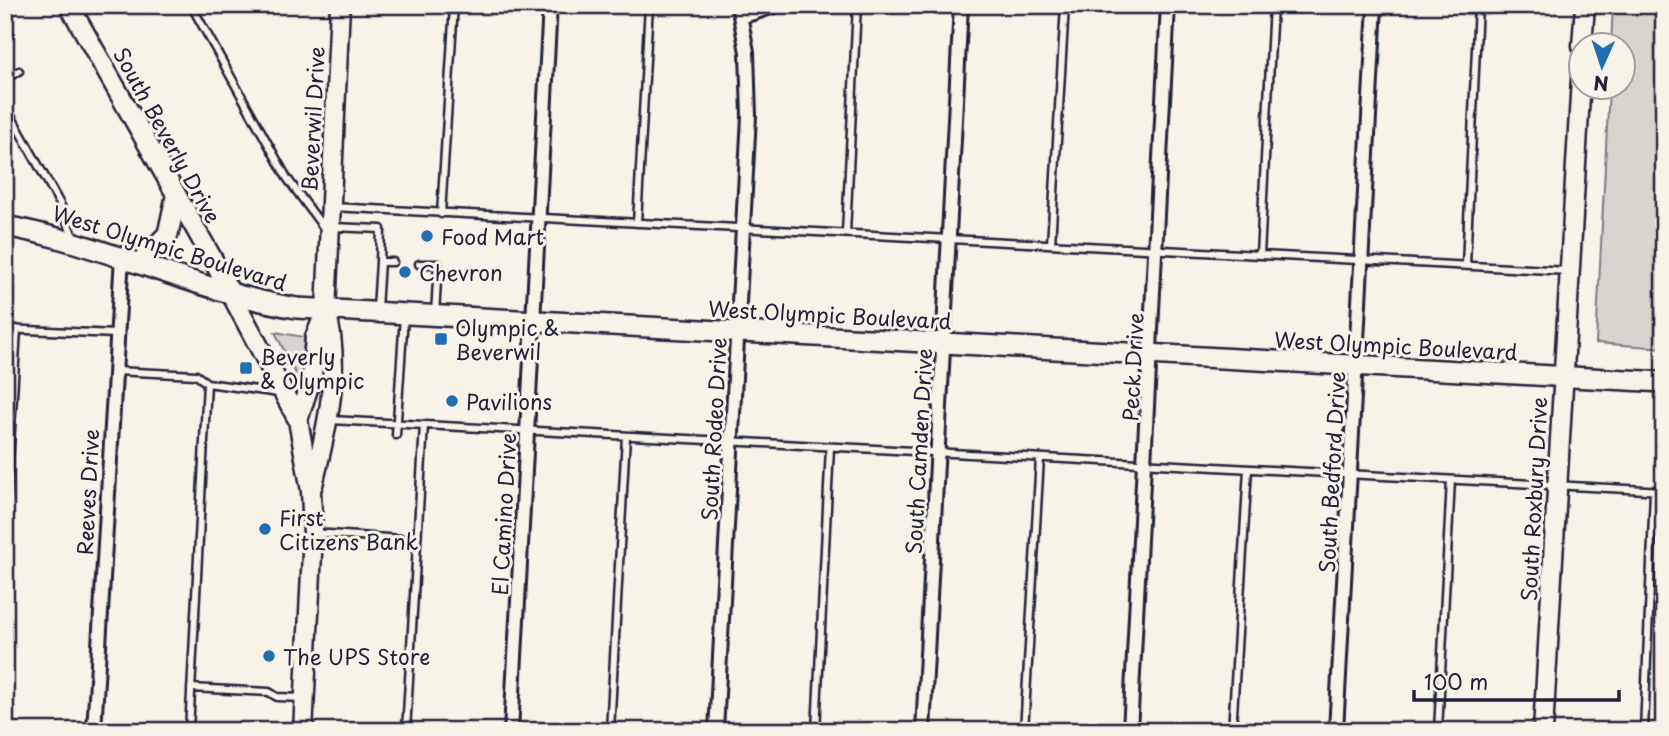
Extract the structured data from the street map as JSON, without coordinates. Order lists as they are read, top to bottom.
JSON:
{
  "streets": {
    "main road": ["West Olympic Boulevard"],
    "street": [
      "Beverwil Drive",
      "South Beverly Drive",
      "Peck Drive",
      "South Rodeo Drive",
      "South Camden Drive",
      "South Bedford Drive",
      "Reeves Drive",
      "South Roxbury Drive",
      "El Camino Drive"
    ]
  },
  "crossings": [
    ["Beverwil Drive", "West Olympic Boulevard"],
    ["South Beverly Drive", "West Olympic Boulevard"],
    ["West Olympic Boulevard", "Peck Drive"],
    ["West Olympic Boulevard", "South Rodeo Drive"],
    ["West Olympic Boulevard", "South Camden Drive"],
    ["West Olympic Boulevard", "South Bedford Drive"],
    ["West Olympic Boulevard", "Reeves Drive"],
    ["West Olympic Boulevard", "South Roxbury Drive"],
    ["West Olympic Boulevard", "El Camino Drive"]
  ],
  "places": {
    "other": [
      "Food Mart",
      "Chevron",
      "Pavilions",
      "First Citizens Bank",
      "The UPS Store"
    ],
    "transit": ["Olympic & Beverwil", "Beverly & Olympic"]
  },
  "scale_bar": "100 m",
  "north": "bottom"
}
